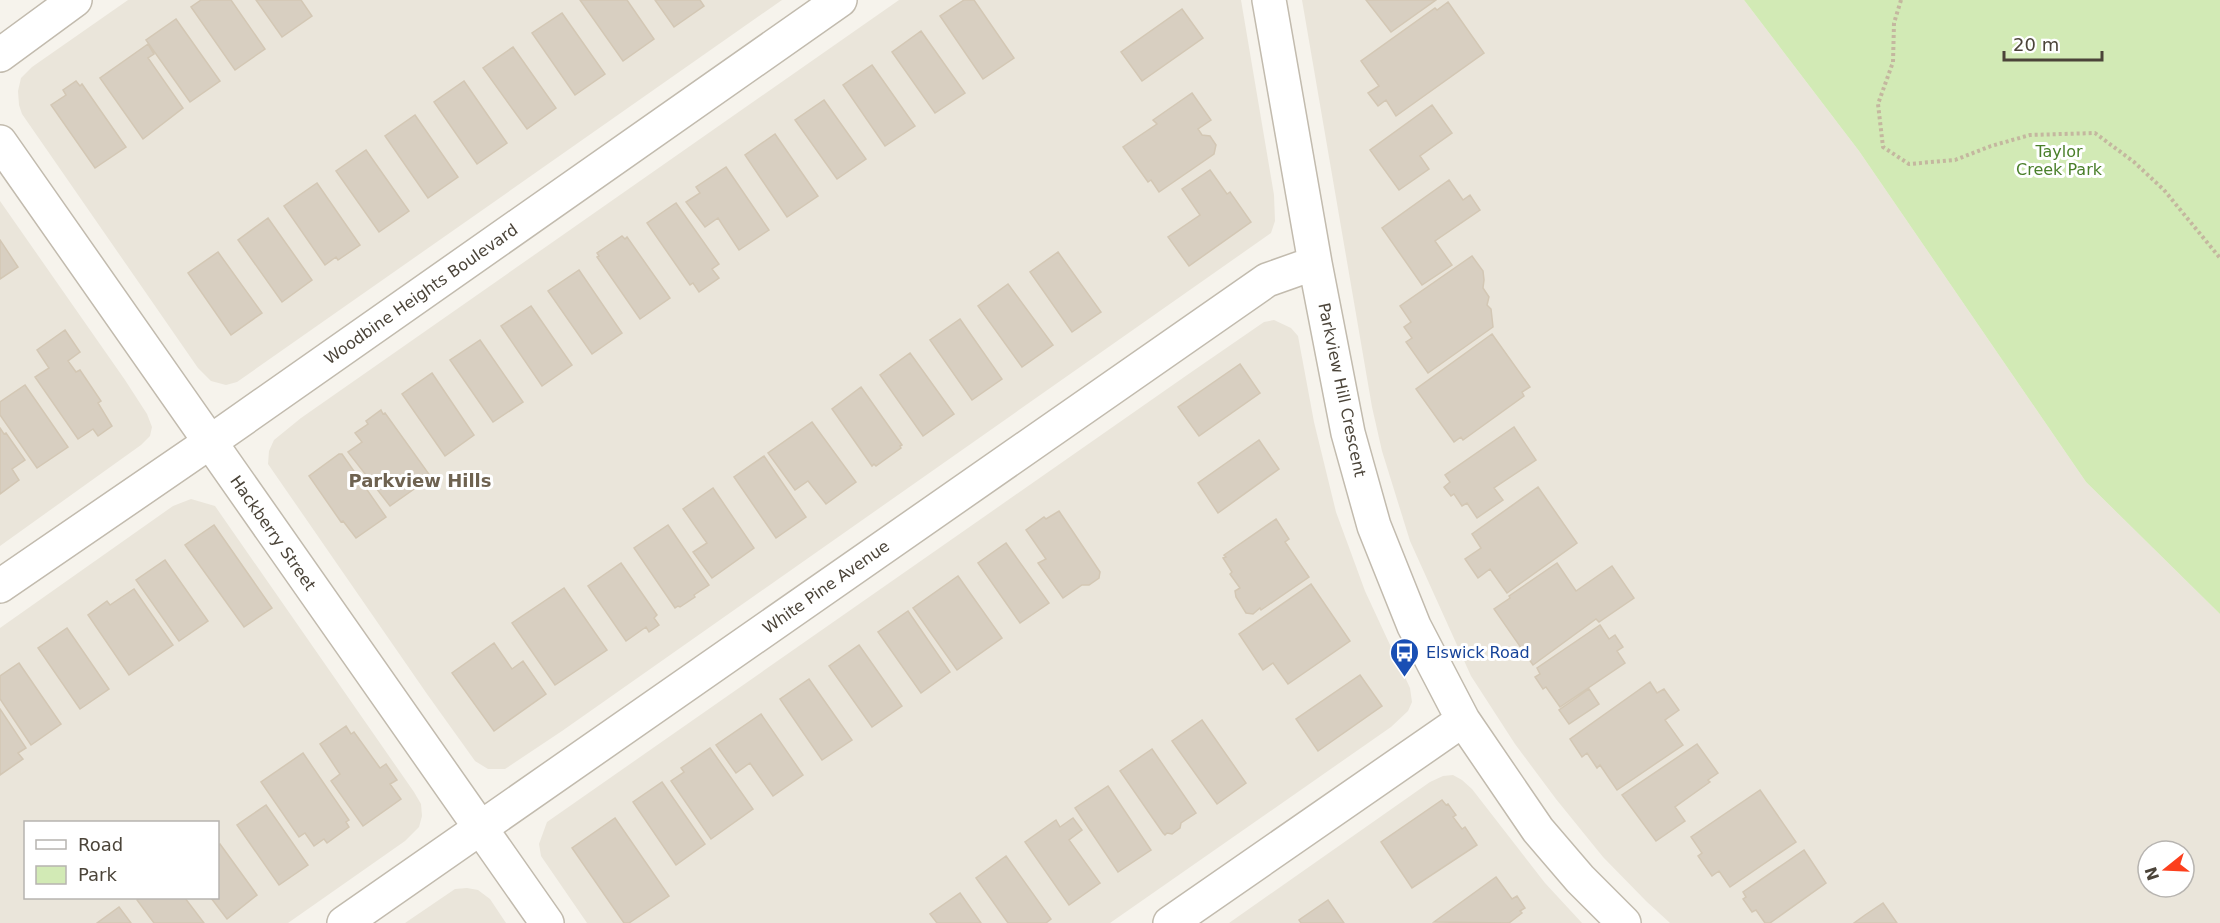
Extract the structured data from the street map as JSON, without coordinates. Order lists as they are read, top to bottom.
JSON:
{
  "streets": {
    "street": [
      "Woodbine Heights Boulevard",
      "Parkview Hill Crescent",
      "Hackberry Street",
      "White Pine Avenue"
    ]
  },
  "crossings": [
    ["Woodbine Heights Boulevard", "Hackberry Street"],
    ["Parkview Hill Crescent", "White Pine Avenue"],
    ["Hackberry Street", "White Pine Avenue"]
  ],
  "districts": ["Parkview Hills"],
  "parks": ["Taylor Creek Park"],
  "places": {
    "bus stop": ["Elswick Road"]
  },
  "legend": ["Road", "Park"],
  "scale_bar": "20 m",
  "north": "left"
}
